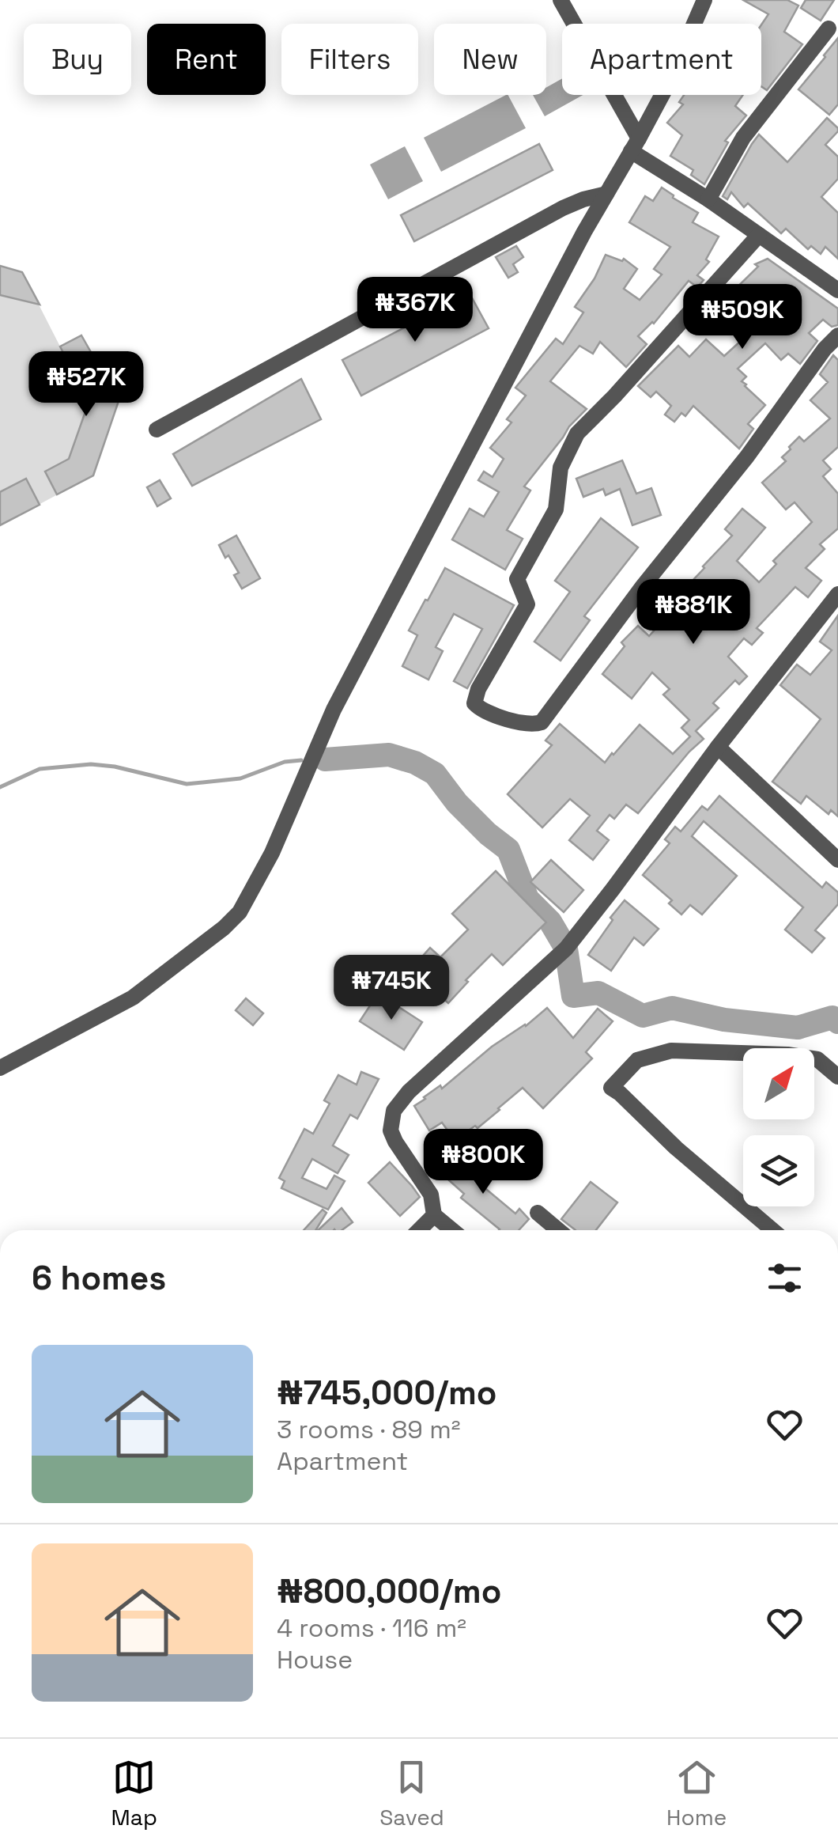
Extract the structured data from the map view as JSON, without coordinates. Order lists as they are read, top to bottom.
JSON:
{
  "north": "top right",
  "page": {
    "chip": [
      "Buy",
      "Rent",
      "Filters",
      "New",
      "Apartment"
    ],
    "price": [
      "₦367K",
      "₦509K",
      "₦527K",
      "₦881K",
      "₦745K",
      "₦800K"
    ],
    "heading": "6 homes",
    "list": [
      {
        "name": "₦745,000/mo",
        "note": "3 rooms · 89 m² · Apartment"
      },
      {
        "name": "₦800,000/mo",
        "note": "4 rooms · 116 m² · House"
      }
    ],
    "tabs": ["Map", "Saved", "Home"]
  }
}
